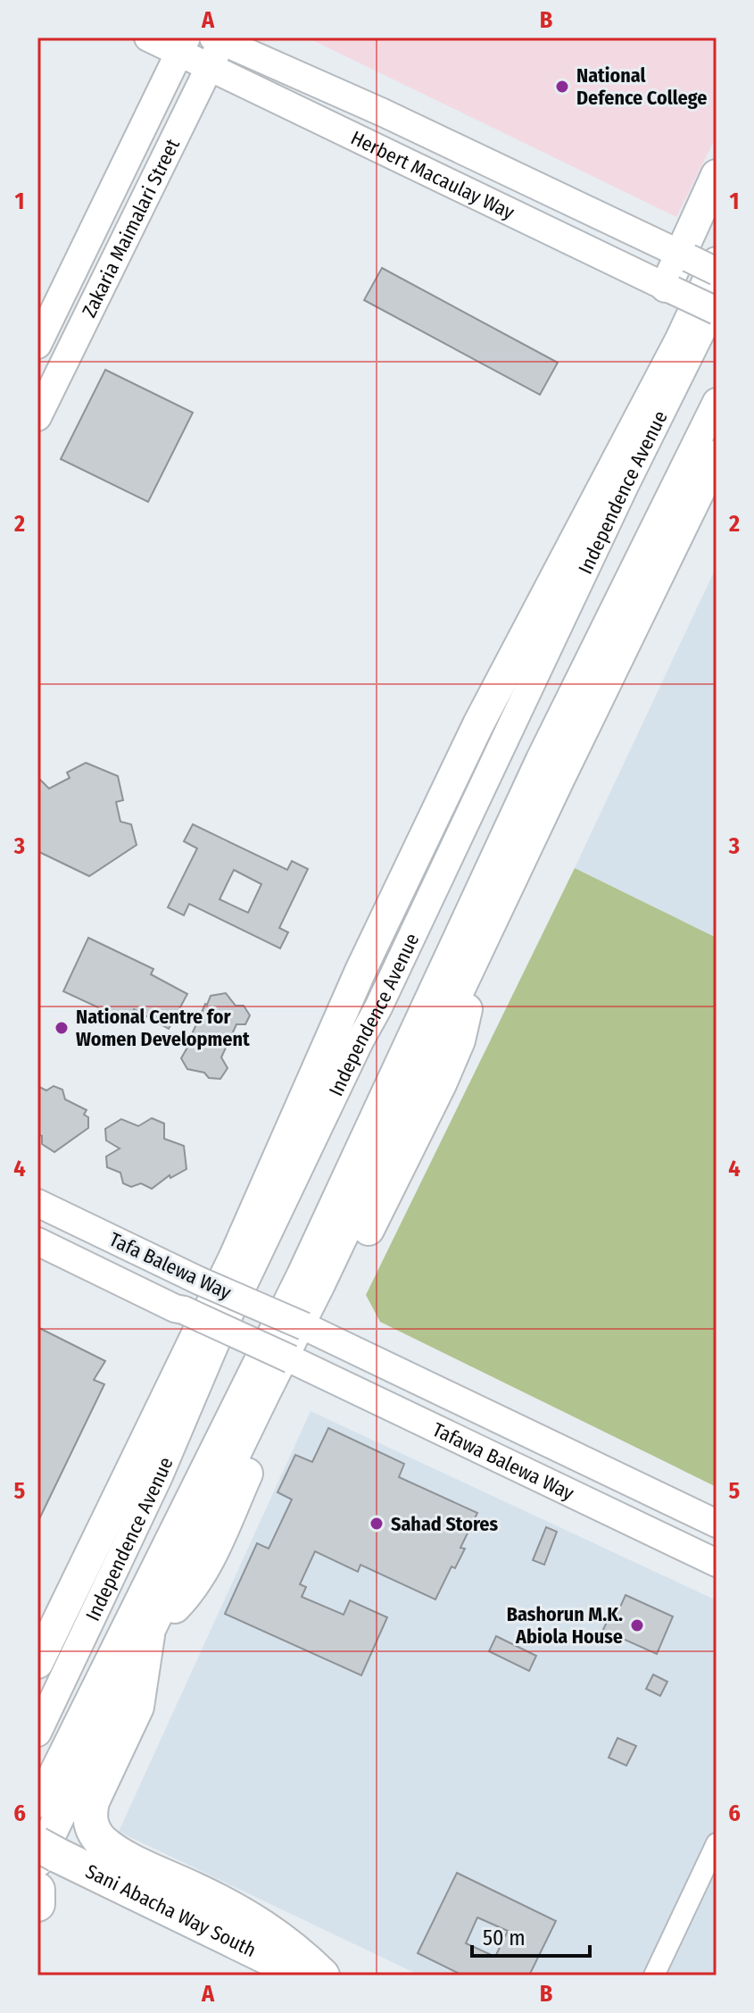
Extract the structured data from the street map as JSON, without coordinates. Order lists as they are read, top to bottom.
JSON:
{
  "streets": {
    "highway": ["Sani Abacha Way South"],
    "main road": [
      "Herbert Macaulay Way",
      "Zakaria Maimalari Street",
      "Independence Avenue",
      "Tafa Balewa Way",
      "Tafawa Balewa Way"
    ]
  },
  "crossings": [
    ["Herbert Macaulay Way", "Zakaria Maimalari Street"],
    ["Herbert Macaulay Way", "Independence Avenue"],
    ["Independence Avenue", "Sani Abacha Way South"],
    ["Tafa Balewa Way", "Tafawa Balewa Way"]
  ],
  "places": [
    "National Defence College",
    "National Centre for Women Development",
    "Sahad Stores",
    "Bashorun M.K. Abiola House"
  ],
  "scale_bar": "50 m",
  "grid": {
    "columns": ["A", "B"],
    "rows": [
      "1",
      "2",
      "3",
      "4",
      "5",
      "6"
    ]
  }
}
